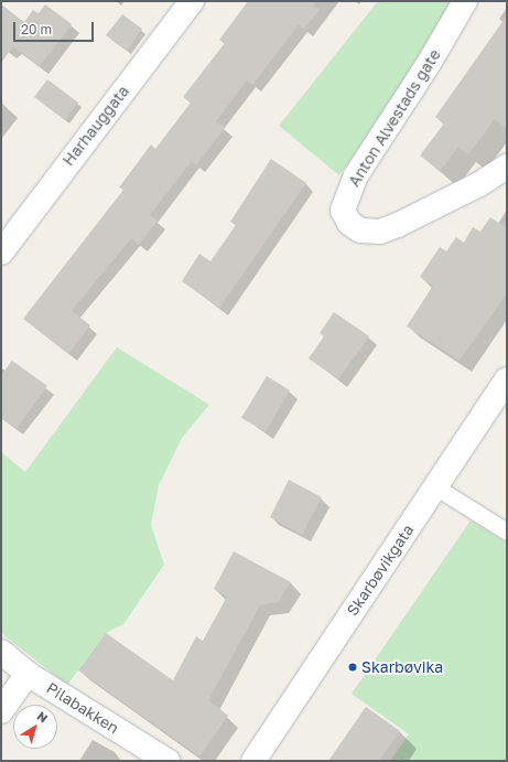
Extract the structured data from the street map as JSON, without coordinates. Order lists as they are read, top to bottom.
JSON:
{
  "streets": {
    "street": [
      "Anton Alvestads gate",
      "Harhauggata",
      "Skarbøvikgata",
      "Pilabakken"
    ]
  },
  "places": ["Skarbøvika"],
  "scale_bar": "20 m",
  "north": "top right"
}
